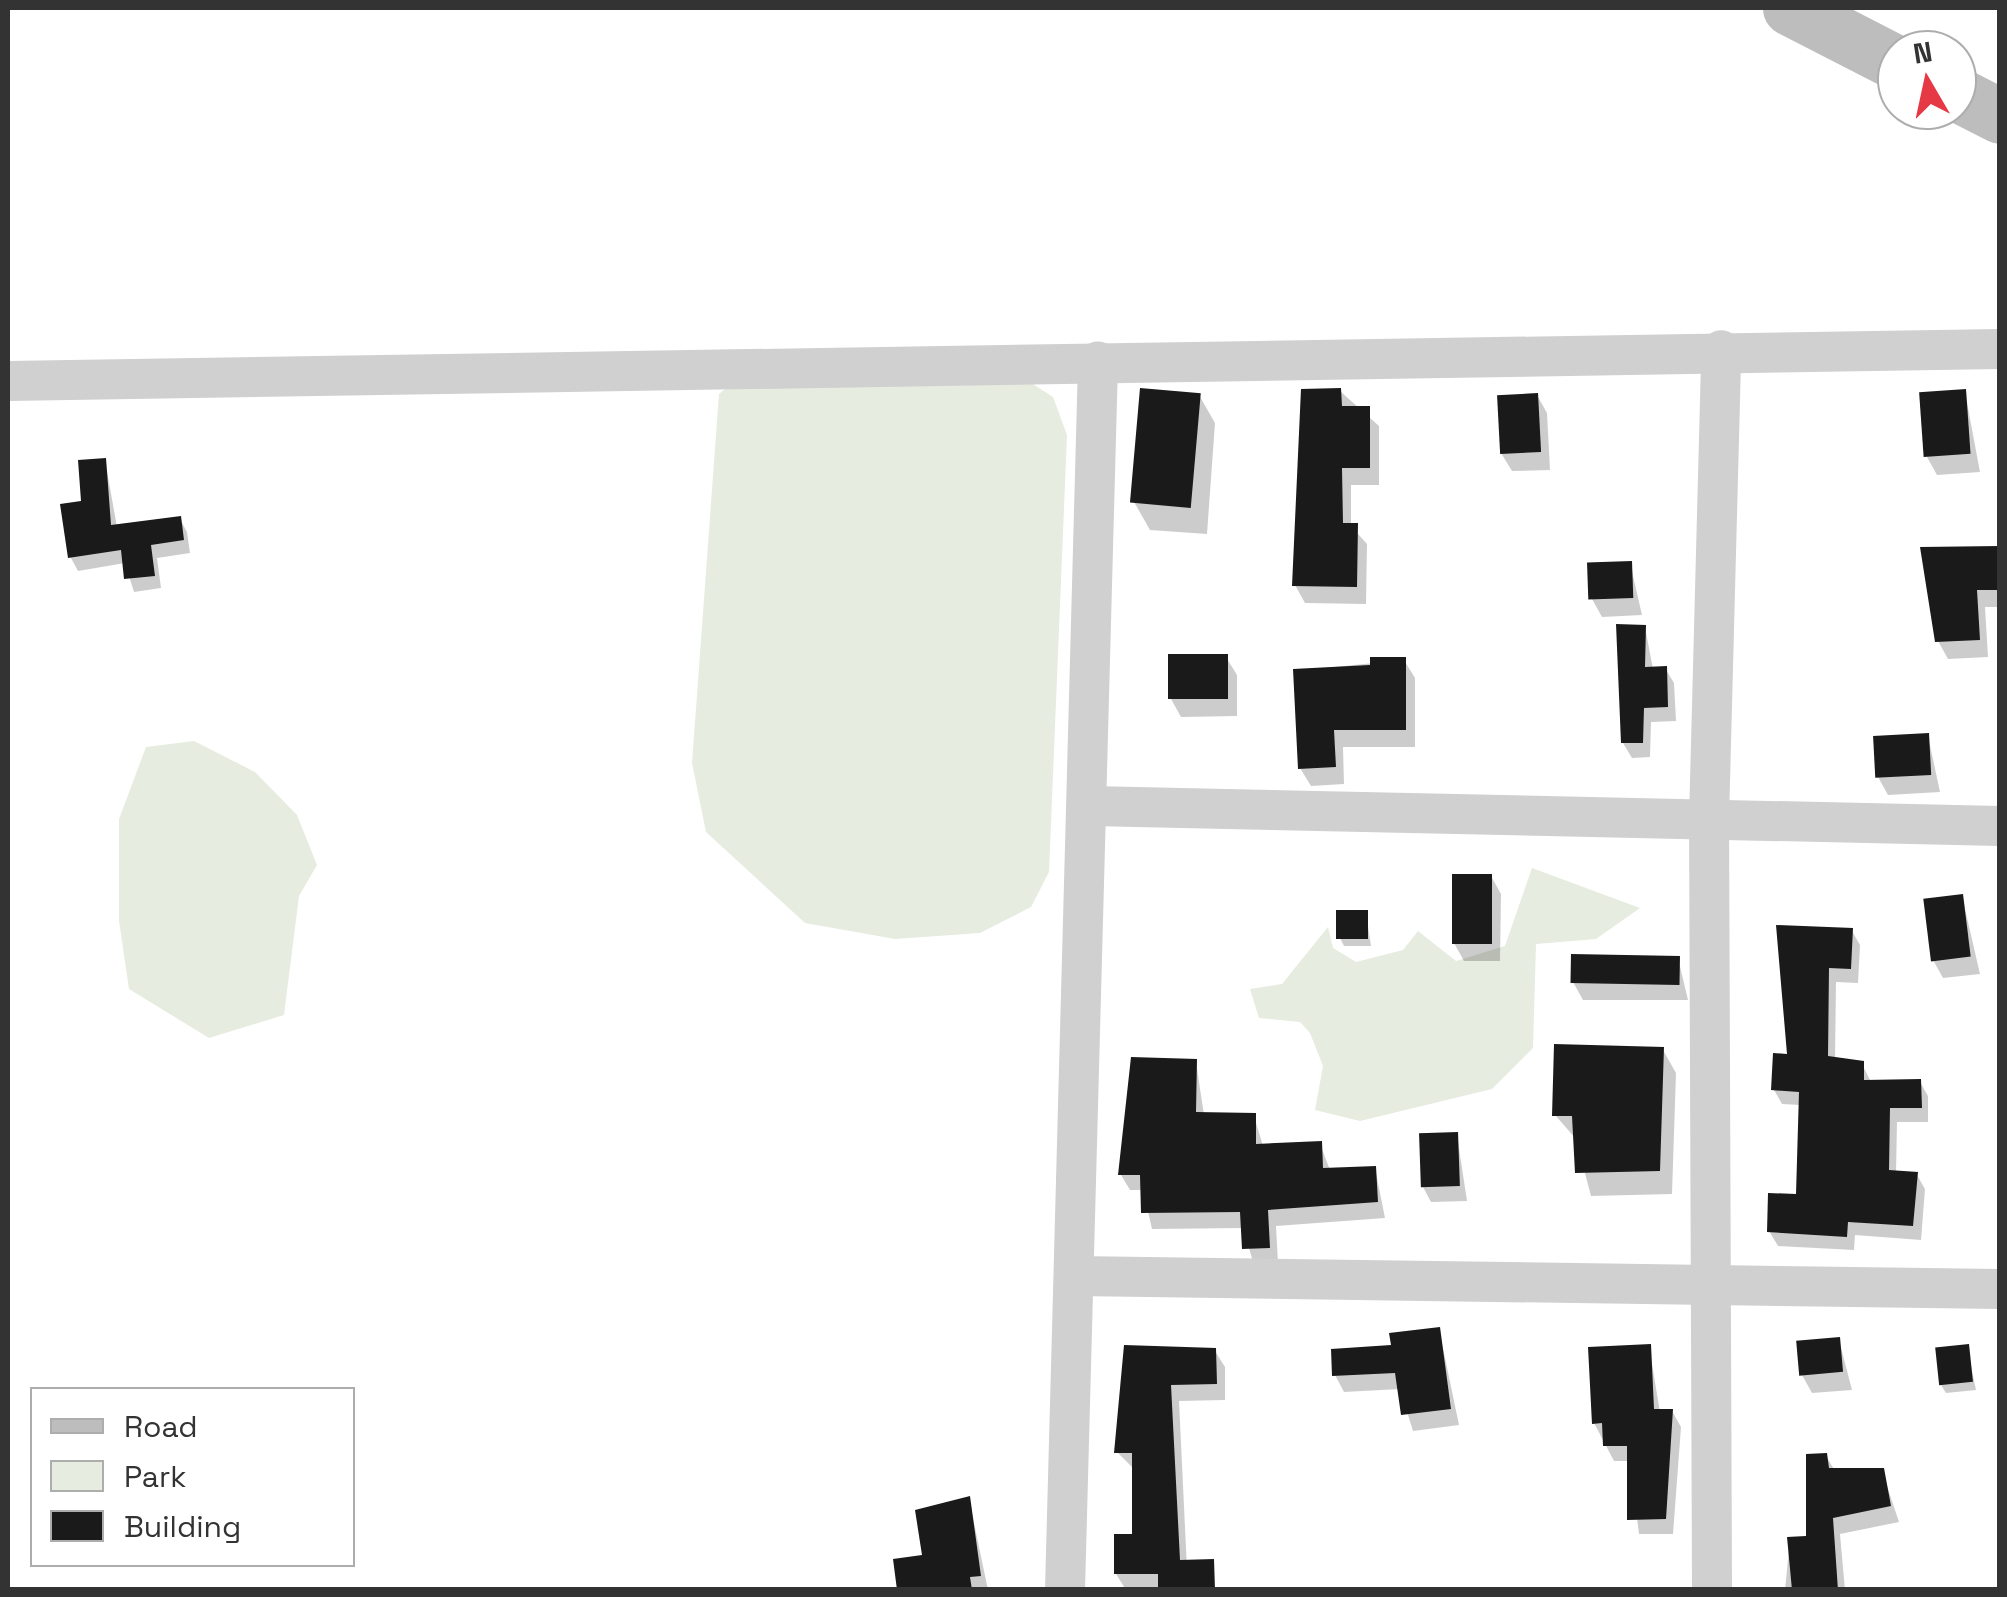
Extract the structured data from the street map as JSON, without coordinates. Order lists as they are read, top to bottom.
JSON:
{
  "legend": ["Road", "Park", "Building"],
  "north": "top"
}
